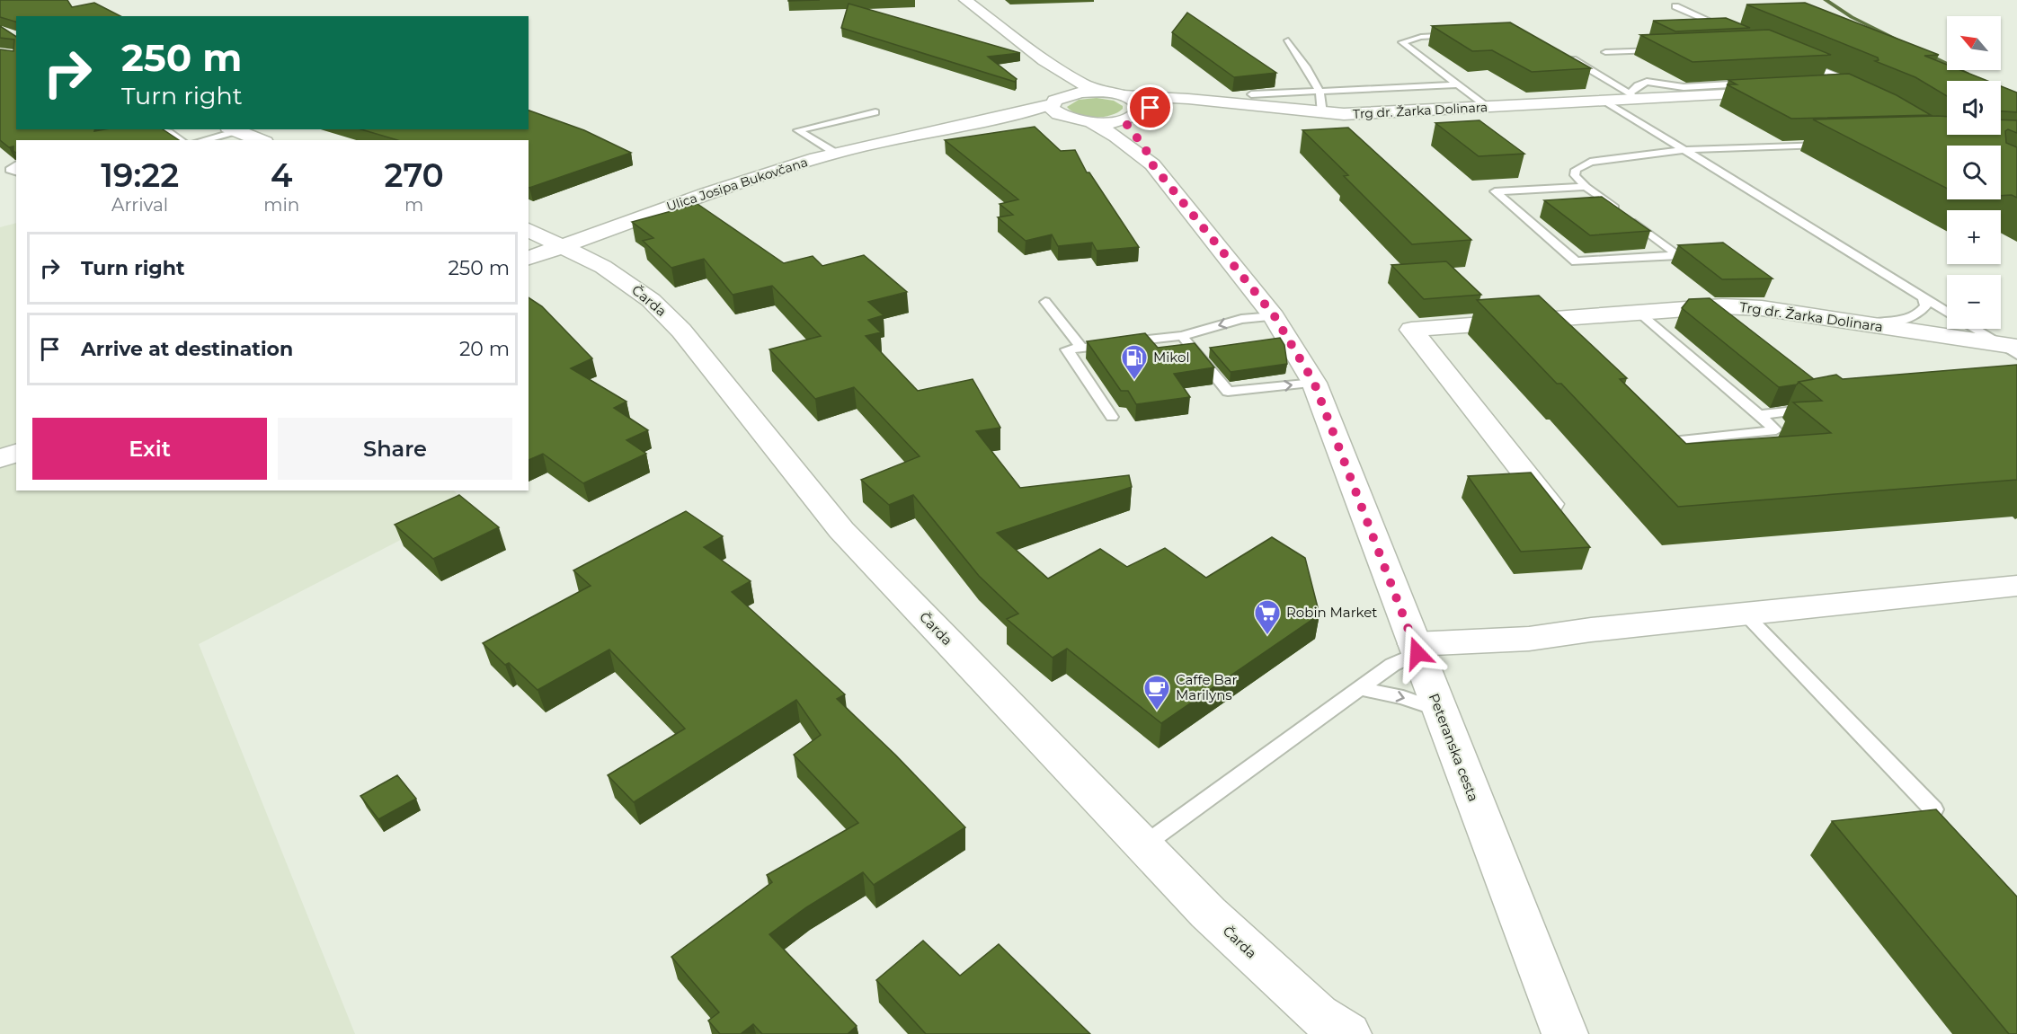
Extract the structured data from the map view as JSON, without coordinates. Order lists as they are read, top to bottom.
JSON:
{
  "streets": {
    "street": [
      "Trg dr. Žarka Dolinara",
      "Ulica Josipa Bukovčana",
      "Čarda",
      "Peteranska cesta"
    ]
  },
  "crossings": [
    ["Trg dr. Žarka Dolinara", "Ulica Josipa Bukovčana"],
    ["Trg dr. Žarka Dolinara", "Peteranska cesta"],
    ["Ulica Josipa Bukovčana", "Čarda"],
    ["Ulica Josipa Bukovčana", "Peteranska cesta"]
  ],
  "places": {
    "fuel station": ["Mikol"],
    "supermarket": ["Robin Market"],
    "cafe": ["Caffe Bar Marilyns"]
  },
  "north": "top left",
  "page": {
    "map_buttons": ["+", "−"],
    "turn": ["250 m", "Turn right"],
    "eta": [
      "19:22",
      "Arrival",
      "4",
      "min",
      "270",
      "m"
    ],
    "list": [
      {
        "name": "Turn right",
        "value": "250 m"
      },
      {
        "name": "Arrive at destination",
        "value": "20 m"
      }
    ],
    "buttons": ["Exit", "Share"]
  }
}
